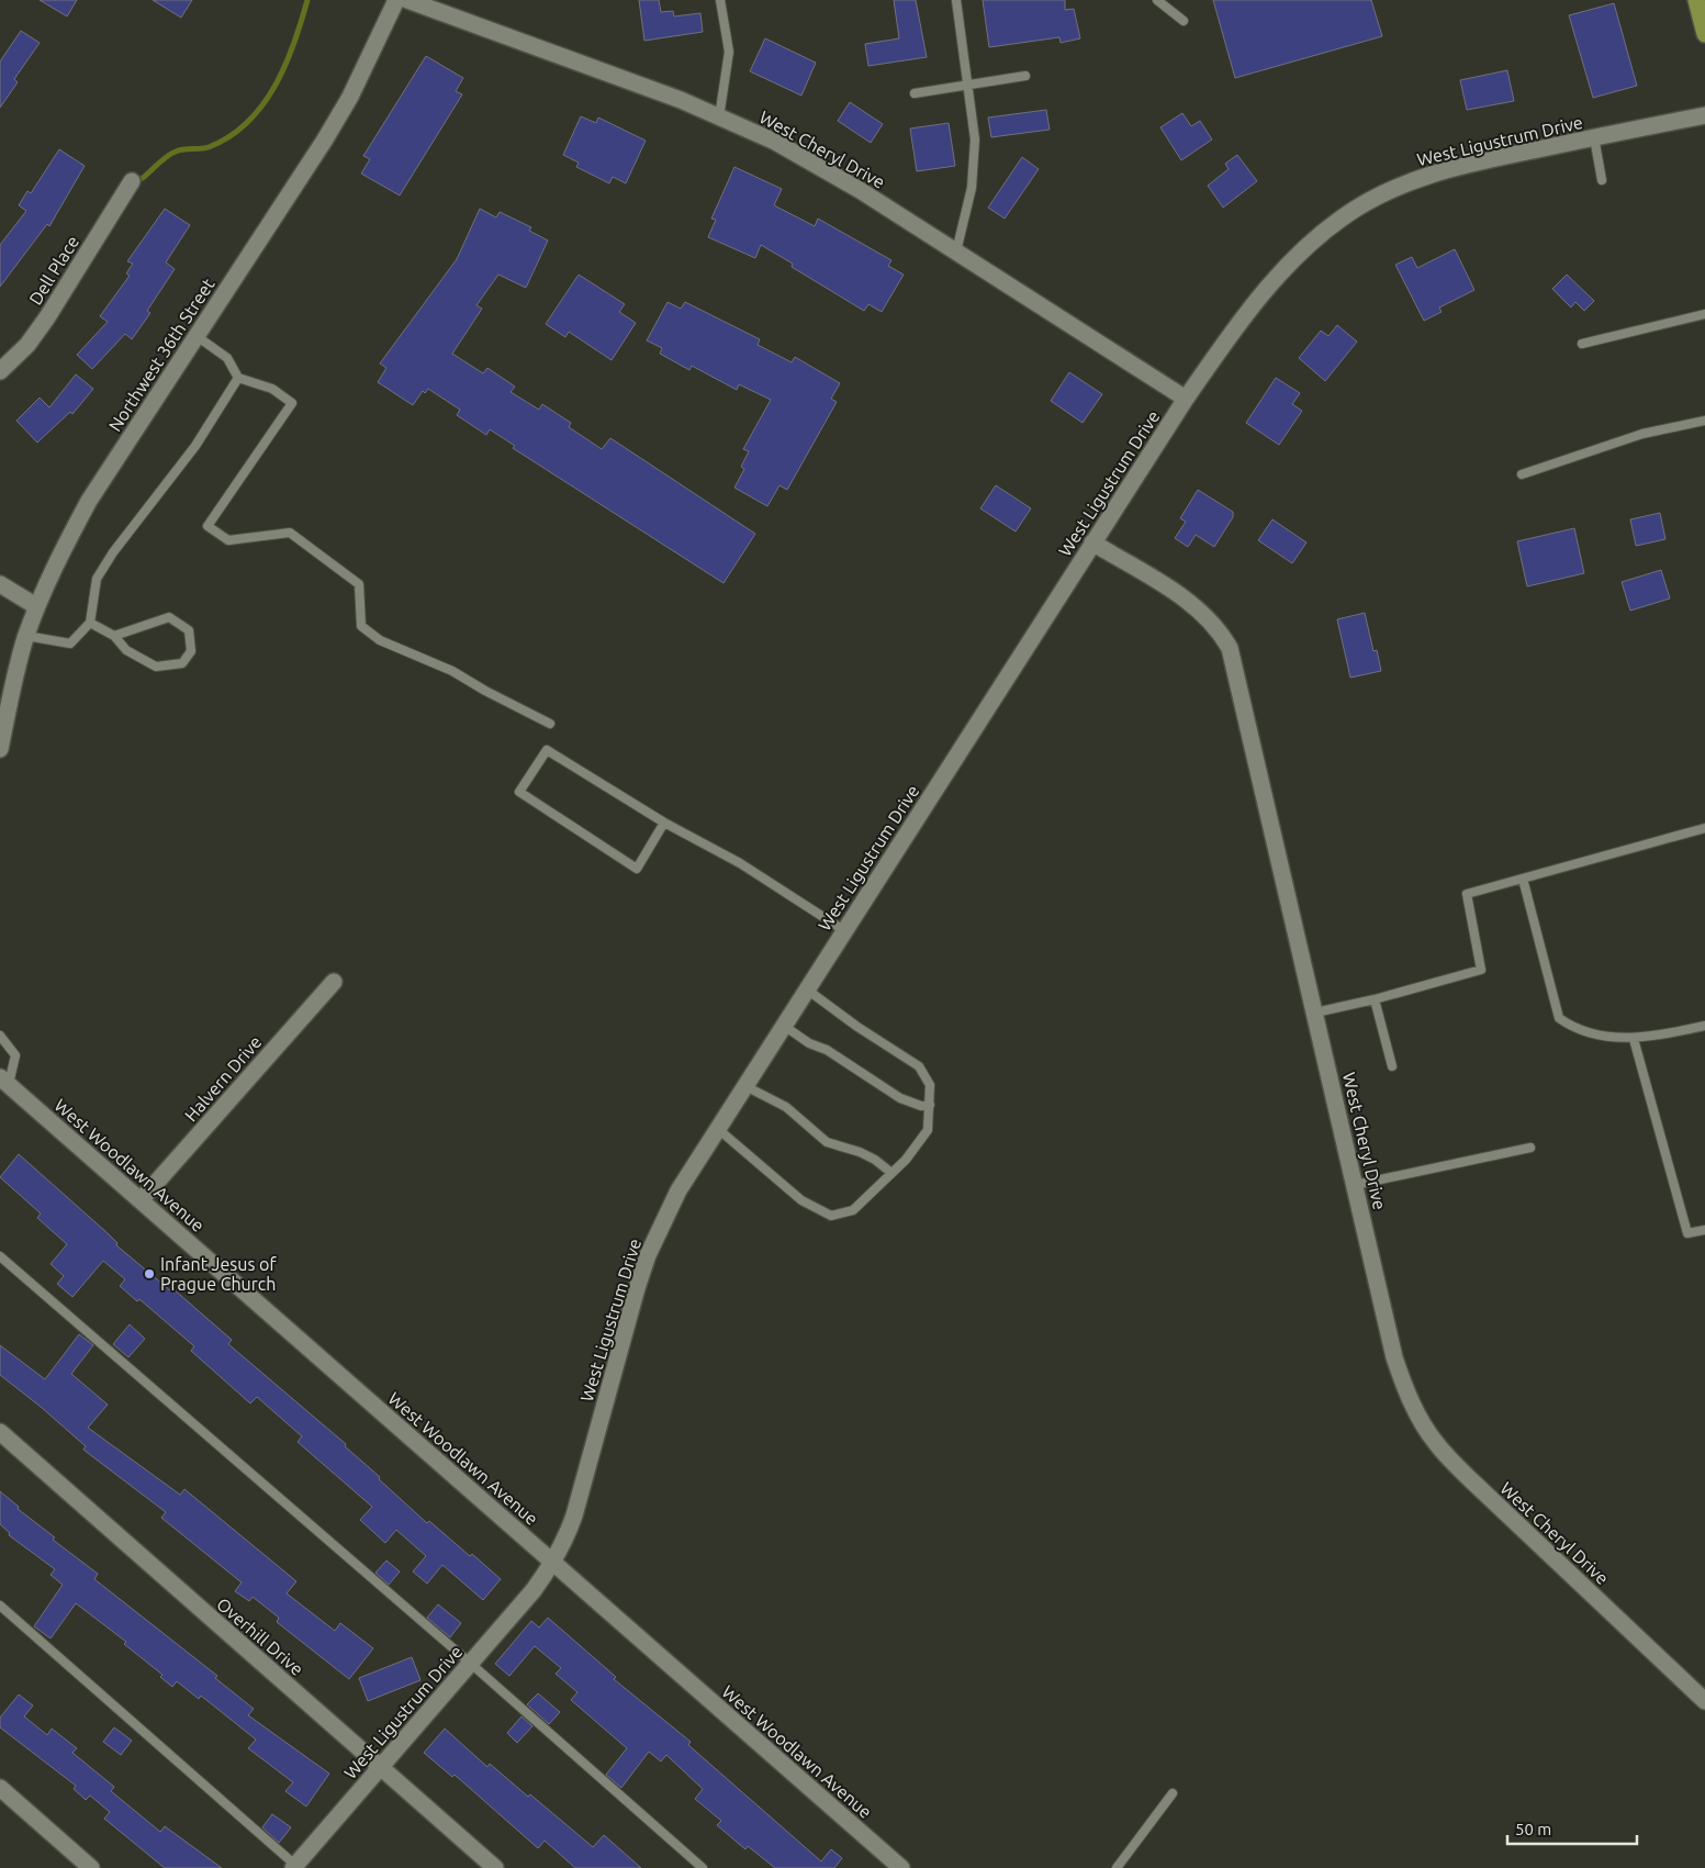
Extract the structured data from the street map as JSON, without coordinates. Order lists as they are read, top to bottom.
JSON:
{
  "streets": {
    "street": [
      "West Ligustrum Drive",
      "West Cheryl Drive",
      "Dell Place",
      "Northwest 36th Street",
      "Halvern Drive",
      "West Woodlawn Avenue",
      "Overhill Drive"
    ]
  },
  "crossings": [
    ["West Ligustrum Drive", "West Cheryl Drive"],
    ["West Ligustrum Drive", "West Woodlawn Avenue"],
    ["West Ligustrum Drive", "Overhill Drive"],
    ["Halvern Drive", "West Woodlawn Avenue"]
  ],
  "places": ["Infant Jesus of Prague Church"],
  "scale_bar": "50 m"
}
